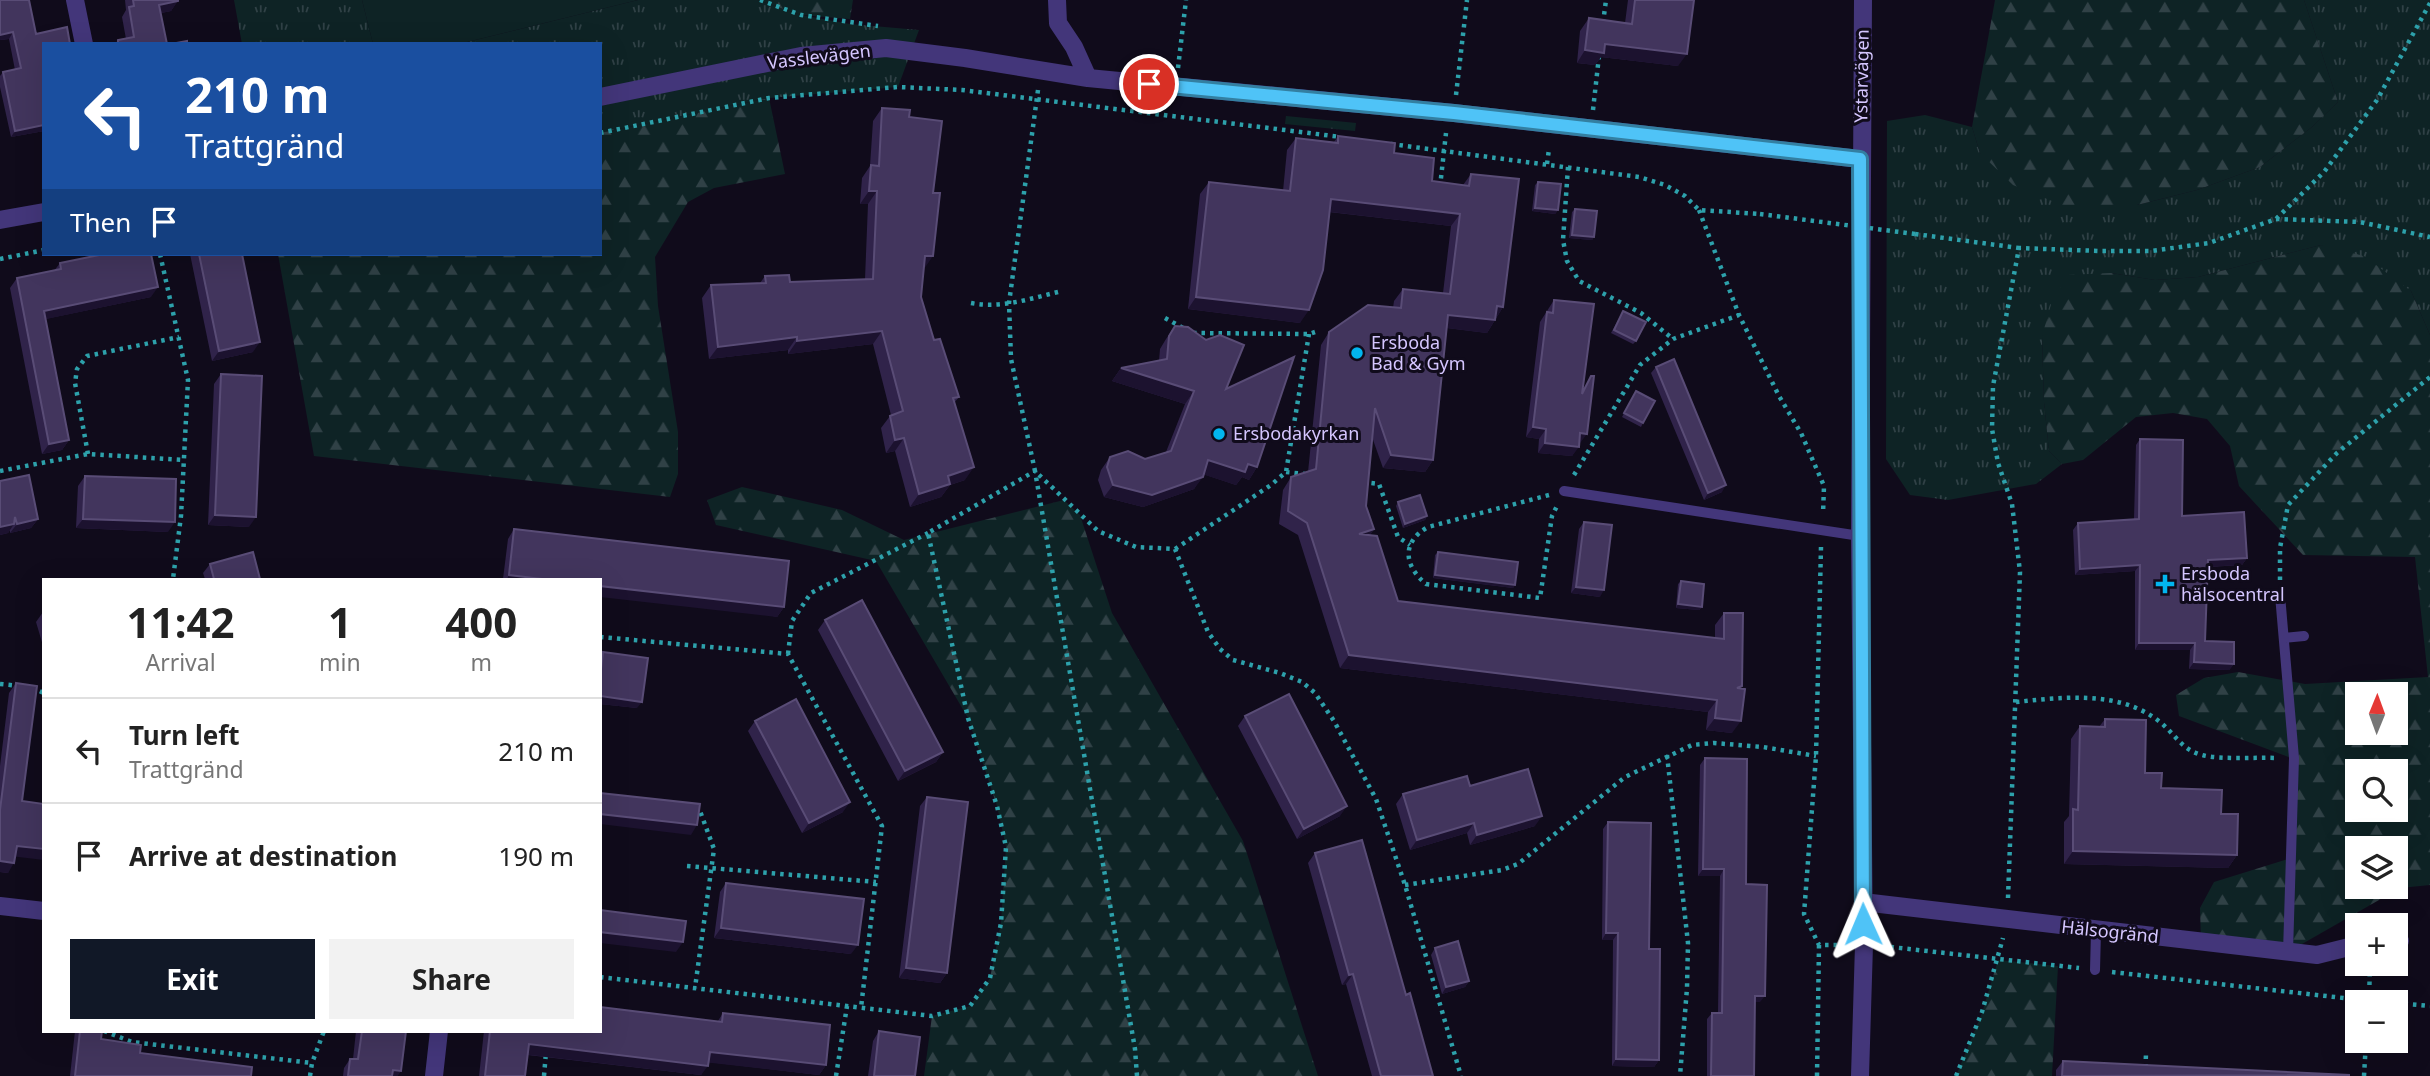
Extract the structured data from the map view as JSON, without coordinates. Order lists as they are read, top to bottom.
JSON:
{
  "streets": {
    "street": ["Vasslevägen", "Ystarvägen", "Hälsogränd"]
  },
  "crossings": [
    ["Vasslevägen", "Ystarvägen"],
    ["Ystarvägen", "Hälsogränd"]
  ],
  "places": {
    "other": ["Ersboda Bad & Gym", "Ersbodakyrkan"],
    "health": ["Ersboda hälsocentral"]
  },
  "north": "top",
  "page": {
    "turn": ["210 m", "Trattgränd"],
    "then": "Then",
    "eta": [
      "11:42",
      "Arrival",
      "1",
      "min",
      "400",
      "m"
    ],
    "map_buttons": ["+", "−"],
    "list": [
      {
        "name": "Turn left",
        "note": "Trattgränd",
        "value": "210 m"
      },
      {
        "name": "Arrive at destination",
        "value": "190 m"
      }
    ],
    "buttons": ["Exit", "Share"]
  }
}
